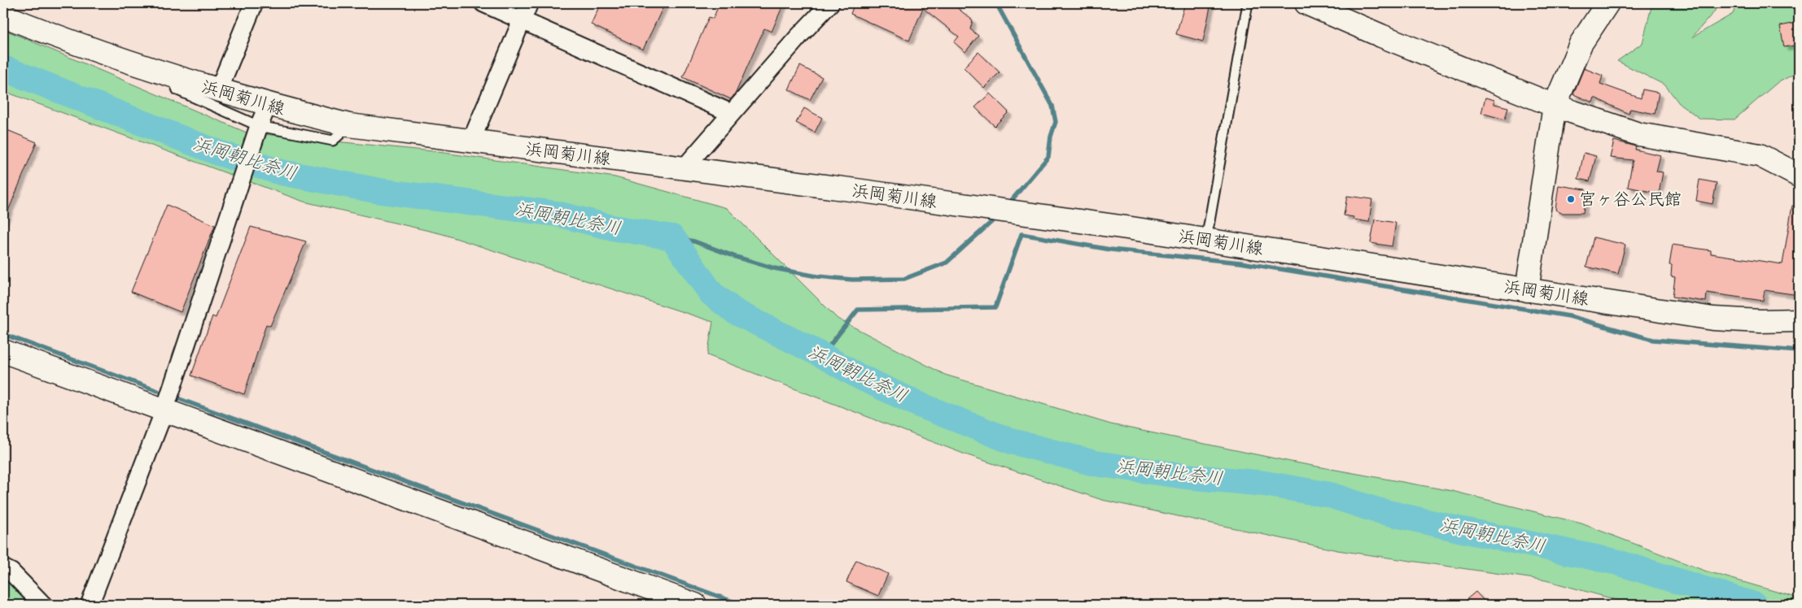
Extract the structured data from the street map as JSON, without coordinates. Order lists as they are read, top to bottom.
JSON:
{
  "streets": {
    "main road": ["浜岡菊川線"]
  },
  "water": ["浜岡朝比奈川"],
  "places": ["宮ヶ谷公民館"]
}
